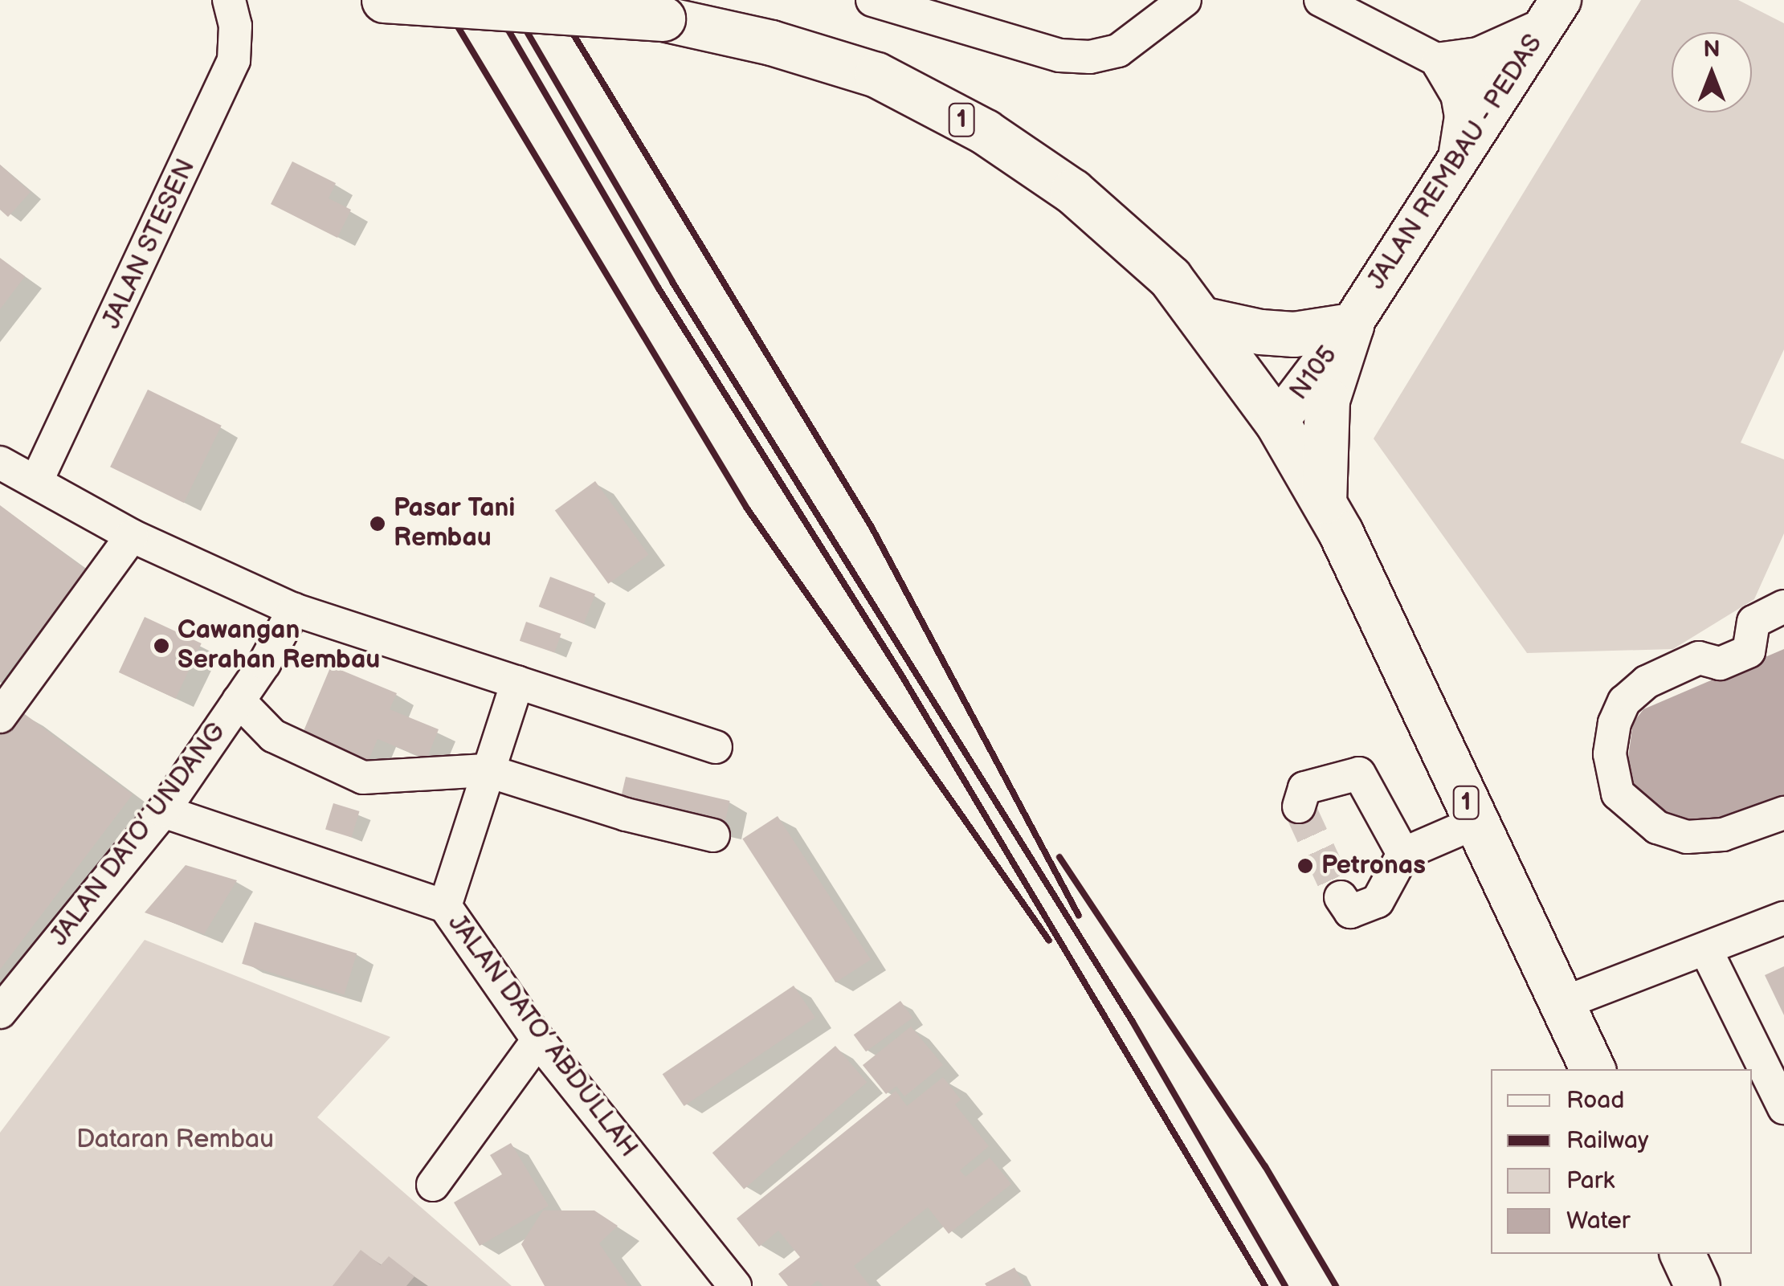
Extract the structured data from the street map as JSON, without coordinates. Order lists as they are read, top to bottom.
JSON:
{
  "streets": {
    "highway": ["1"],
    "main road": ["JALAN REMBAU - PEDAS", "N105"],
    "street": ["JALAN STESEN", "JALAN DATO’ UNDANG", "JALAN DATO’ ABDULLAH"]
  },
  "crossings": [
    ["1", "N105"],
    ["JALAN REMBAU - PEDAS", "N105"],
    ["JALAN DATO’ UNDANG", "JALAN DATO’ ABDULLAH"]
  ],
  "parks": ["Dataran Rembau"],
  "places": ["Pasar Tani Rembau", "Cawangan Serahan Rembau", "Petronas"],
  "legend": [
    "Road",
    "Railway",
    "Park",
    "Water"
  ],
  "north": "top"
}
